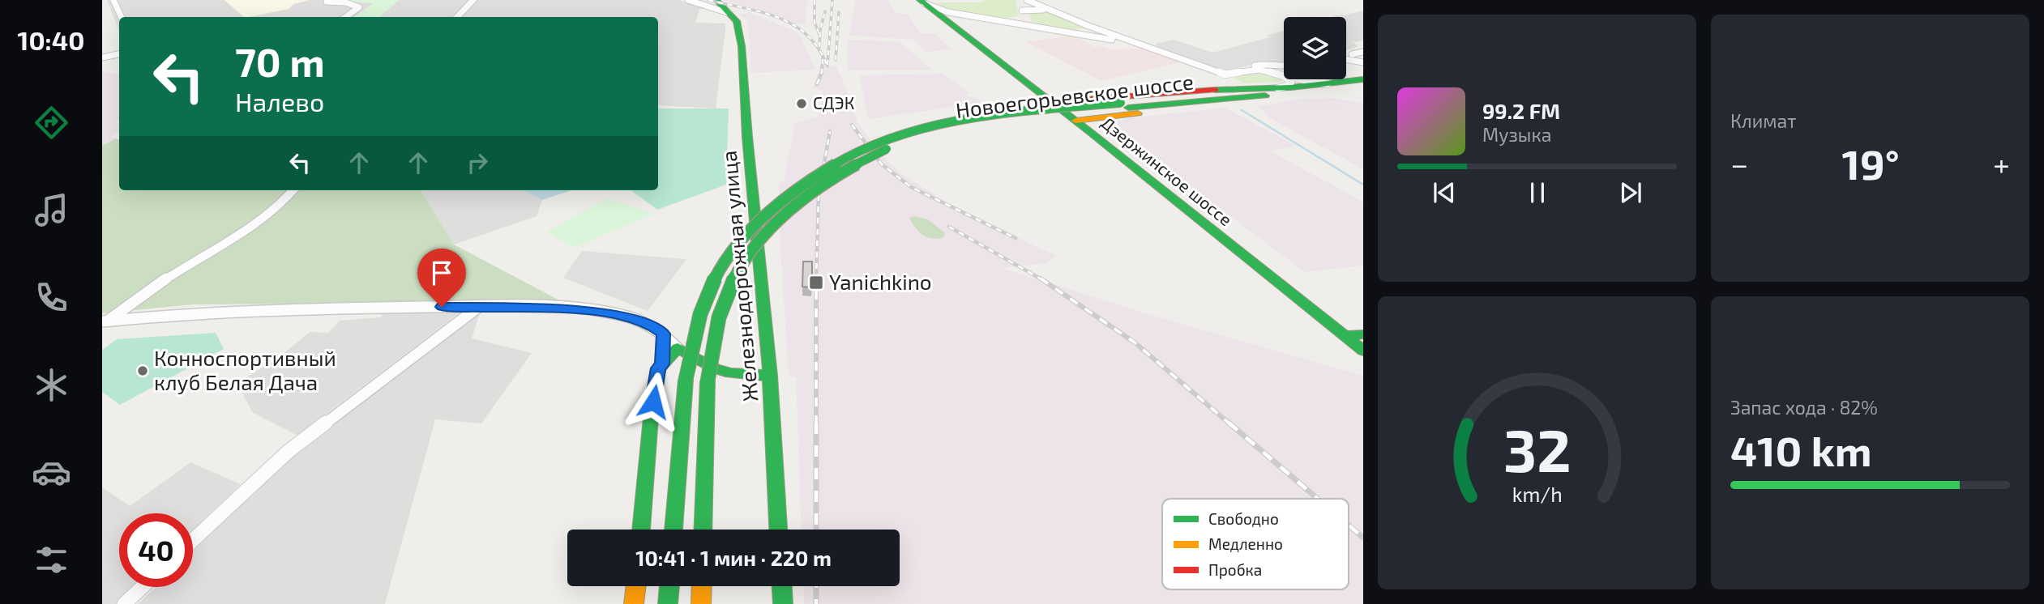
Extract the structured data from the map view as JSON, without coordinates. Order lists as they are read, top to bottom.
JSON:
{
  "streets": {
    "main road": ["Новоегорьевское шоссе", "Дзержинское шоссе", "Железнодорожная улица"]
  },
  "places": {
    "other": ["СДЭК", "Конноспортивный клуб Белая Дача"],
    "transit": ["Yanichkino"]
  },
  "legend": ["Свободно", "Медленно", "Пробка"],
  "page": {
    "tabs": "10:40",
    "tile": [
      "Климат",
      ["Запас хода · 82%", "410 km"]
    ],
    "turn": ["70 m", "Налево"],
    "song": ["99.2 FM", "Музыка"],
    "heat": ["−", "19°", "+"],
    "limit": "40",
    "trip": "10:41 · 1 мин · 220 m",
    "gauge": ["32", "km/h"]
  }
}
